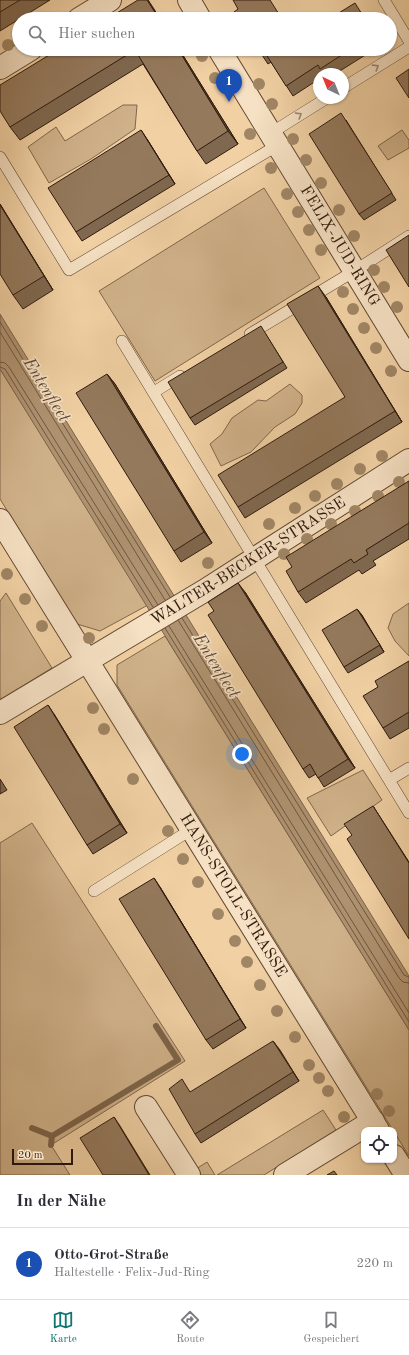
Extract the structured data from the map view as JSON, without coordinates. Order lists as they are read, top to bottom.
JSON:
{
  "streets": {
    "street": ["FELIX-JUD-RING", "WALTER-BECKER-STRASSE", "HANS-STOLL-STRASSE"]
  },
  "crossings": [
    ["WALTER-BECKER-STRASSE", "HANS-STOLL-STRASSE"]
  ],
  "water": ["Entenfleet"],
  "scale_bar": "20 m",
  "north": "top left",
  "page": {
    "search": "Hier suchen",
    "pins": "1",
    "scale": "20 m",
    "heading": "In der Nähe",
    "list": [
      {
        "mark": "1",
        "name": "Otto-Grot-Straße",
        "note": "Haltestelle · Felix-Jud-Ring",
        "value": "220 m"
      }
    ],
    "nav": ["Karte", "Route", "Gespeichert"]
  }
}
